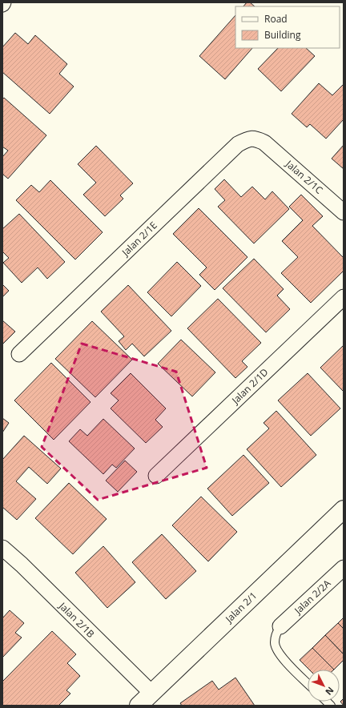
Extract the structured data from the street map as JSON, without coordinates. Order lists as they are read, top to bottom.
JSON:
{
  "streets": {
    "street": [
      "Jalan 2/1C",
      "Jalan 2/1E",
      "Jalan 2/1D",
      "Jalan 2/2A",
      "Jalan 2/1",
      "Jalan 2/1B"
    ]
  },
  "crossings": [
    ["Jalan 2/1C", "Jalan 2/1E"],
    ["Jalan 2/1", "Jalan 2/1B"]
  ],
  "legend": ["Road", "Building"],
  "north": "bottom right"
}
